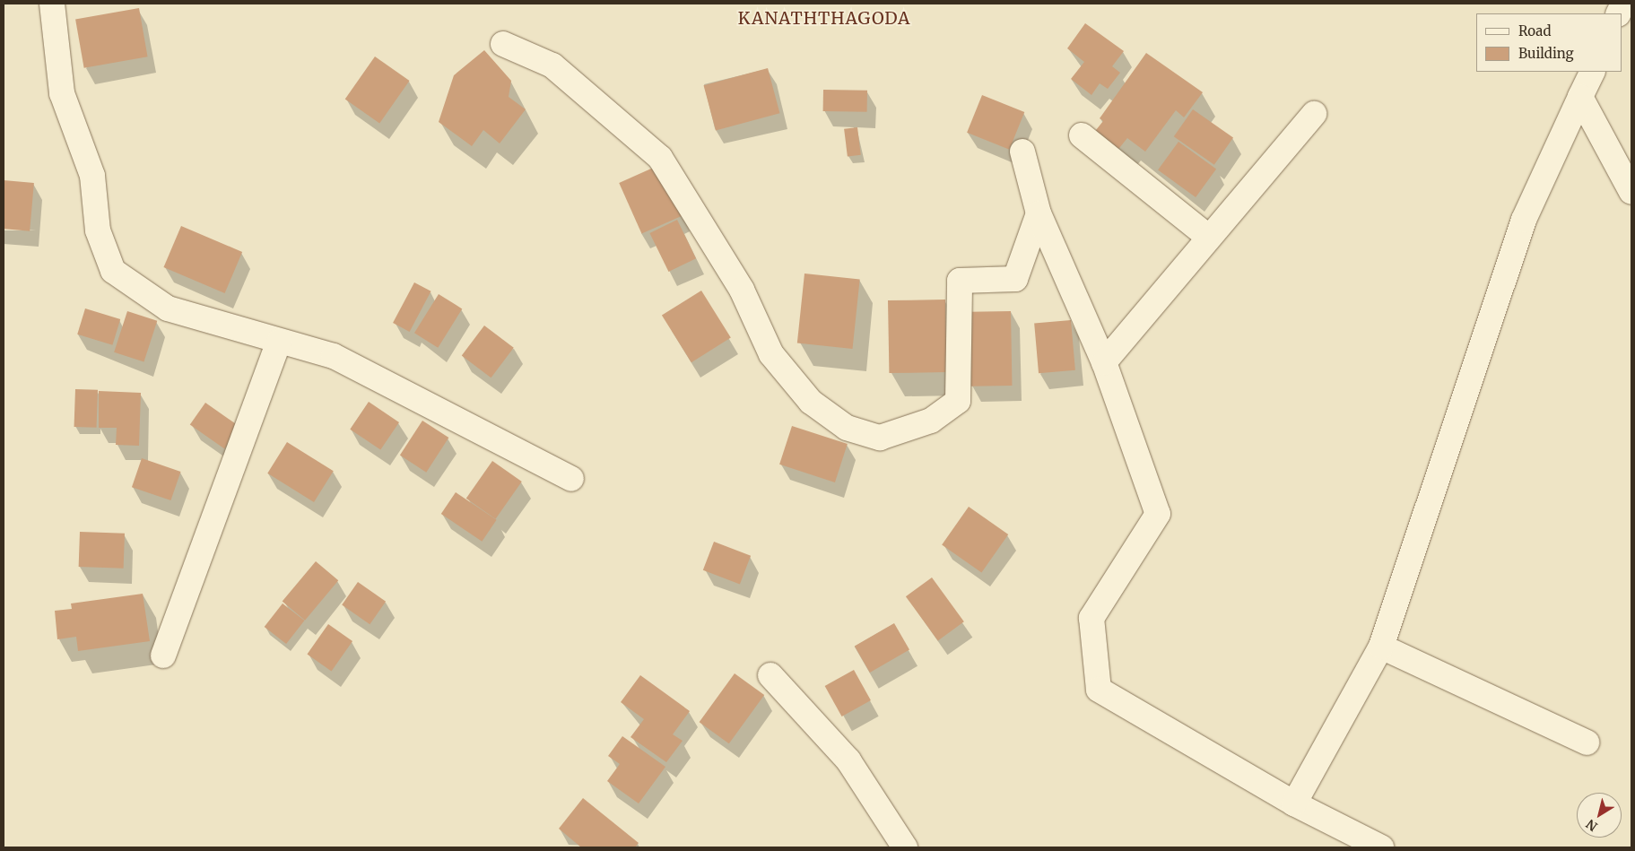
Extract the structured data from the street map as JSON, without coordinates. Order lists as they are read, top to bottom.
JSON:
{
  "districts": ["KANATHTHAGODA"],
  "legend": ["Road", "Building"],
  "north": "bottom left"
}
